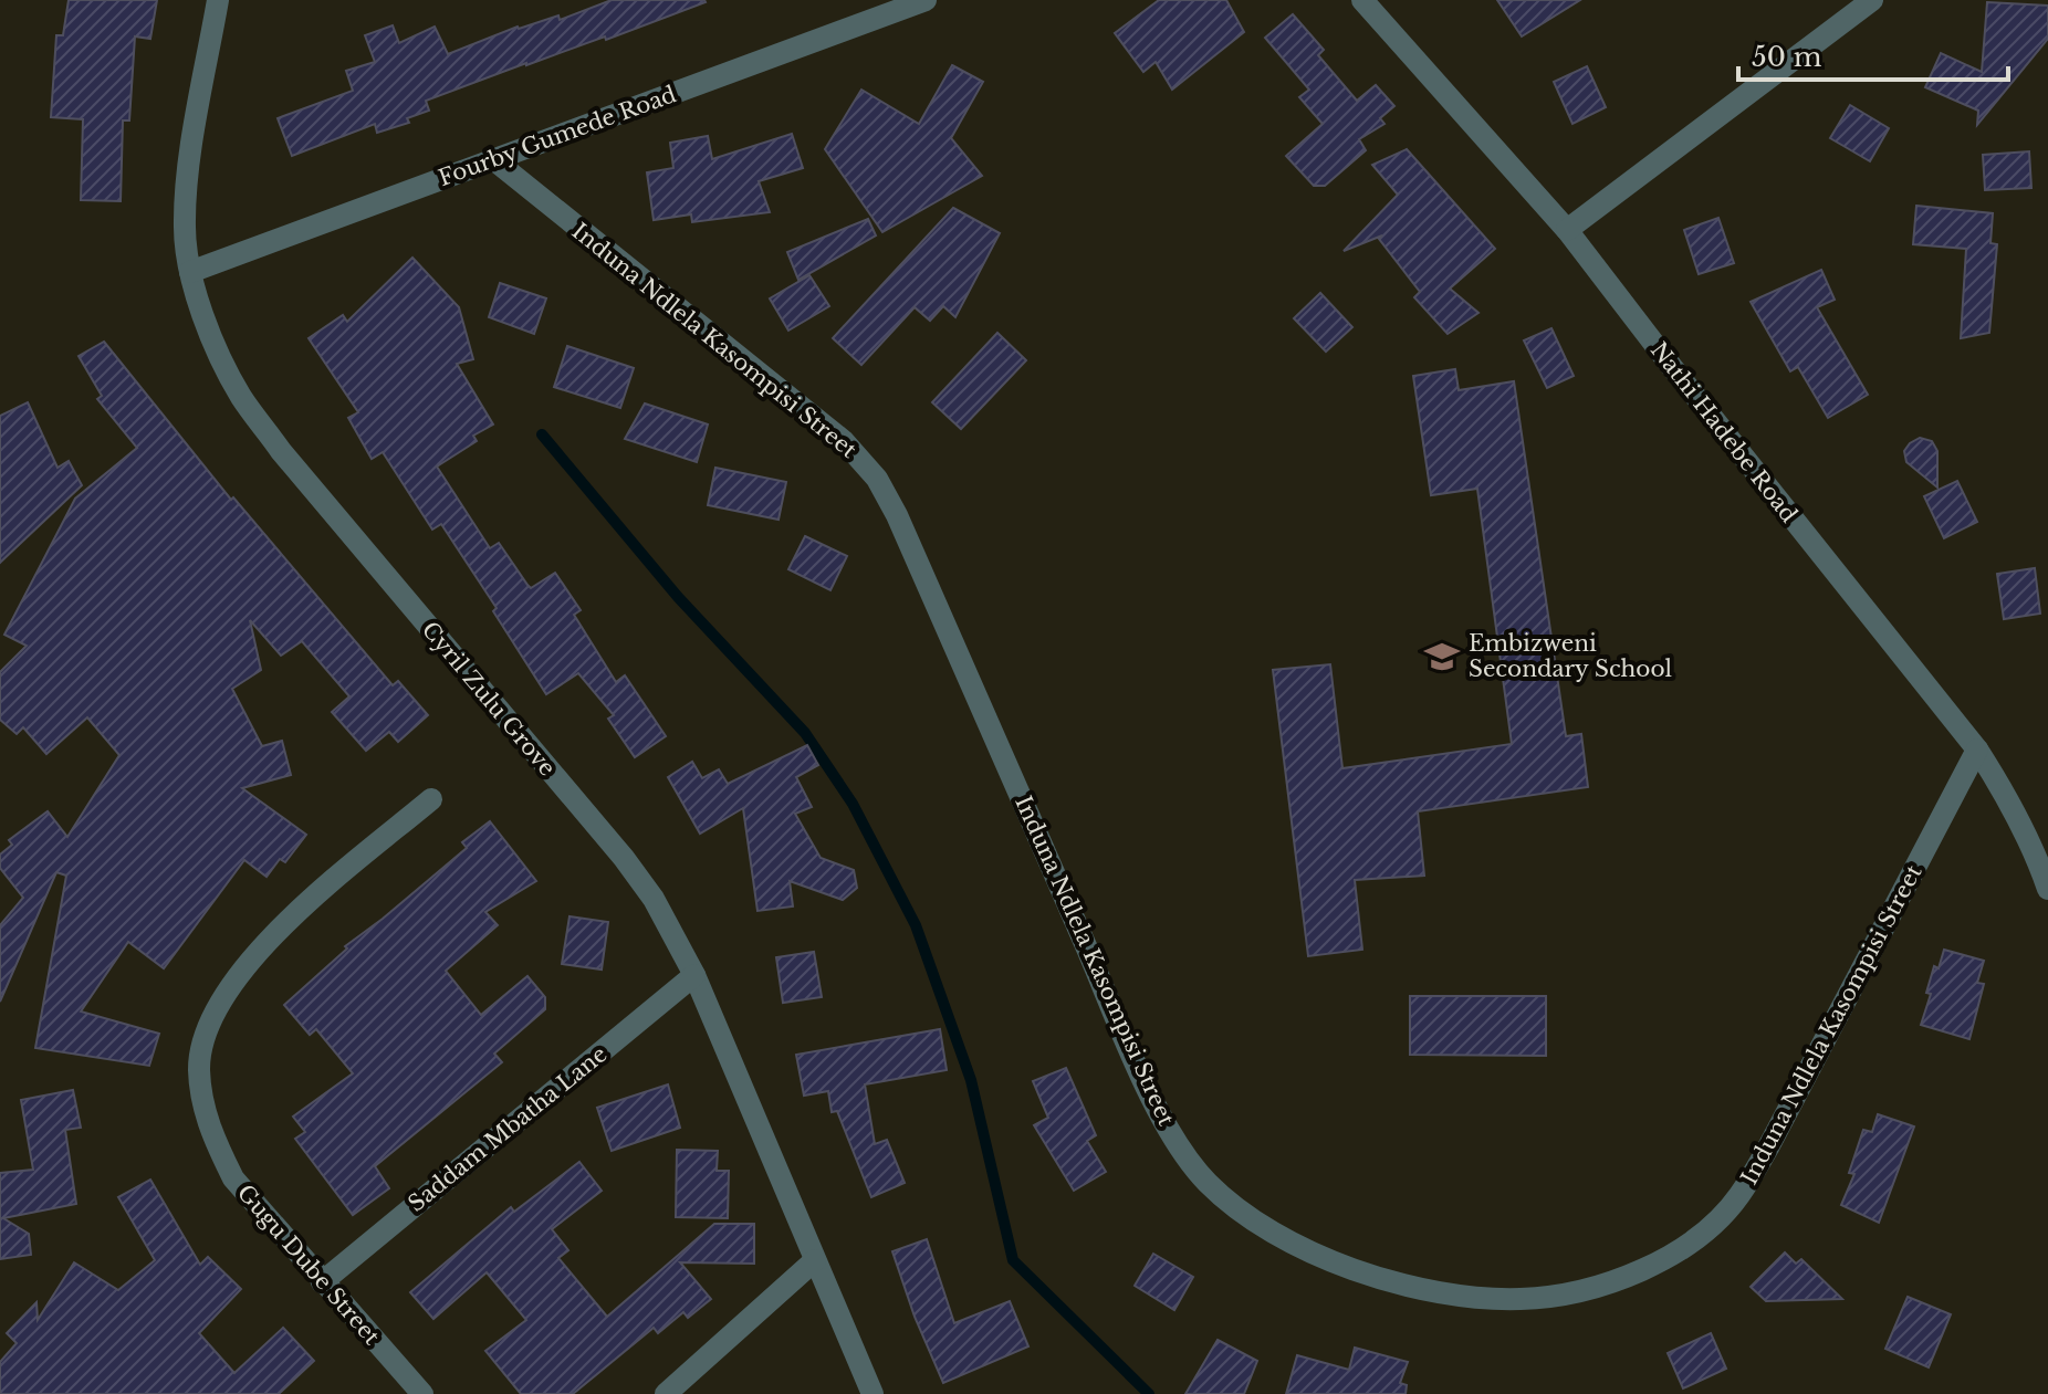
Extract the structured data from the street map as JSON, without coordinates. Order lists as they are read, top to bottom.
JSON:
{
  "streets": {
    "street": [
      "Fourby Gumede Road",
      "Induna Ndlela Kasompisi Street",
      "Nathi Hadebe Road",
      "Cyril Zulu Grove",
      "Saddam Mbatha Lane",
      "Gugu Dube Street"
    ]
  },
  "crossings": [
    ["Fourby Gumede Road", "Induna Ndlela Kasompisi Street"],
    ["Fourby Gumede Road", "Cyril Zulu Grove"],
    ["Induna Ndlela Kasompisi Street", "Nathi Hadebe Road"],
    ["Cyril Zulu Grove", "Saddam Mbatha Lane"],
    ["Saddam Mbatha Lane", "Gugu Dube Street"]
  ],
  "places": {
    "school or university": ["Embizweni Secondary School"]
  },
  "scale_bar": "50 m"
}
